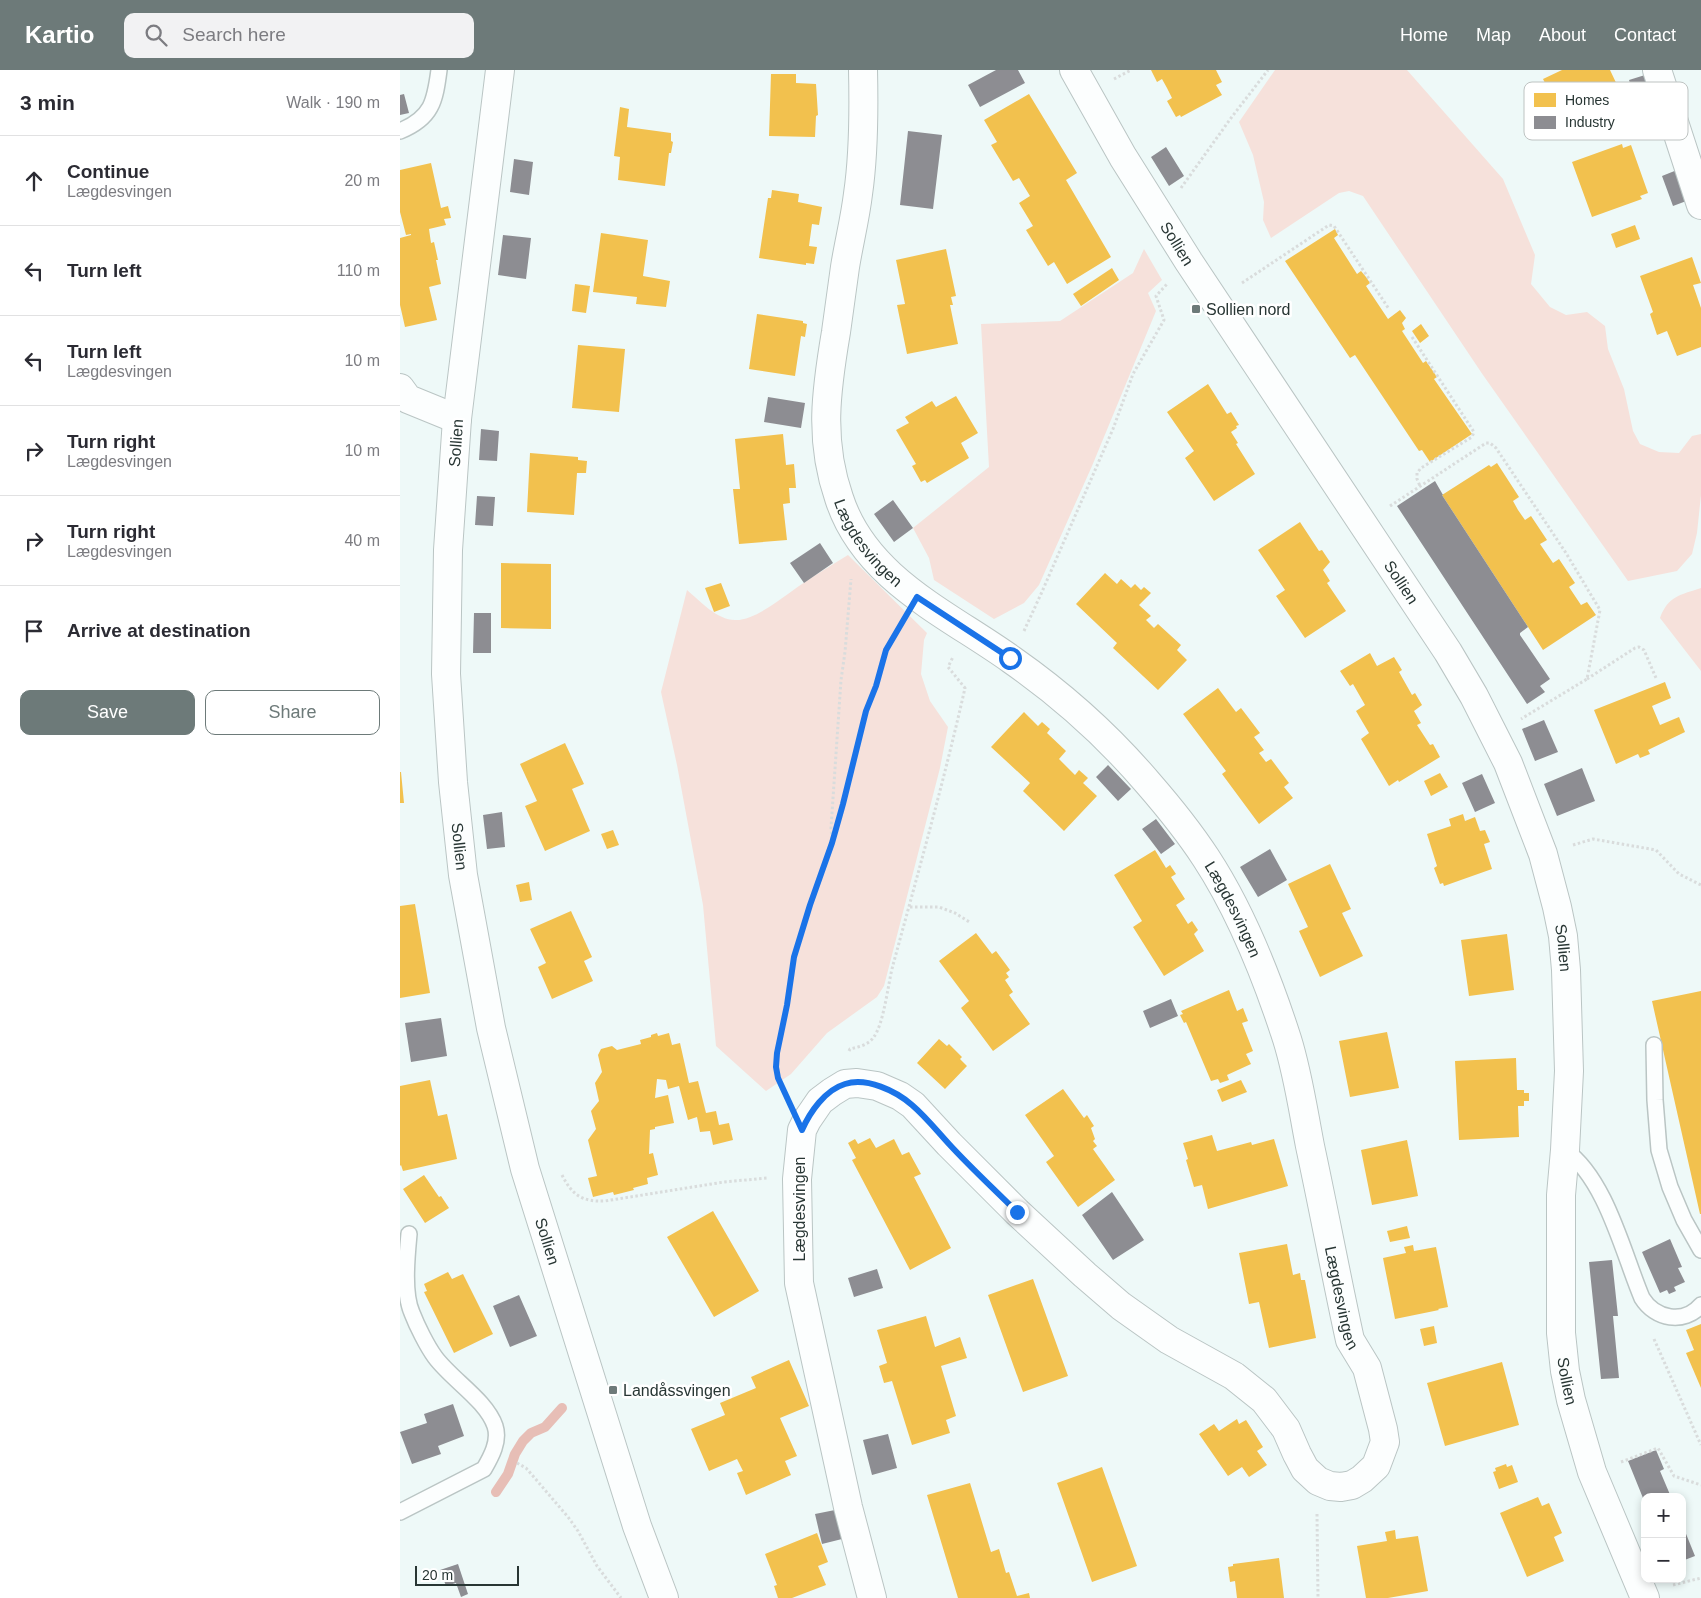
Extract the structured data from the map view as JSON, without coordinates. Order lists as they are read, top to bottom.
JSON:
{
  "streets": {
    "street": ["Sollien", "Lægdesvingen"]
  },
  "places": {
    "transit": ["Sollien nord", "Landåssvingen"]
  },
  "legend": ["Homes", "Industry"],
  "scale_bar": "20 m",
  "page": {
    "header": "Kartio",
    "search": "Search here",
    "nav": [
      "Home",
      "Map",
      "About",
      "Contact"
    ],
    "heading": ["3 min", "Walk · 190 m"],
    "list": [
      ["Continue", "Lægdesvingen", "20 m"],
      ["Turn left", "110 m"],
      ["Turn left", "Lægdesvingen", "10 m"],
      ["Turn right", "Lægdesvingen", "10 m"],
      ["Turn right", "Lægdesvingen", "40 m"],
      "Arrive at destination"
    ],
    "buttons": ["Save", "Share"],
    "map_buttons": ["+", "−"],
    "scale": "20 m"
  }
}
